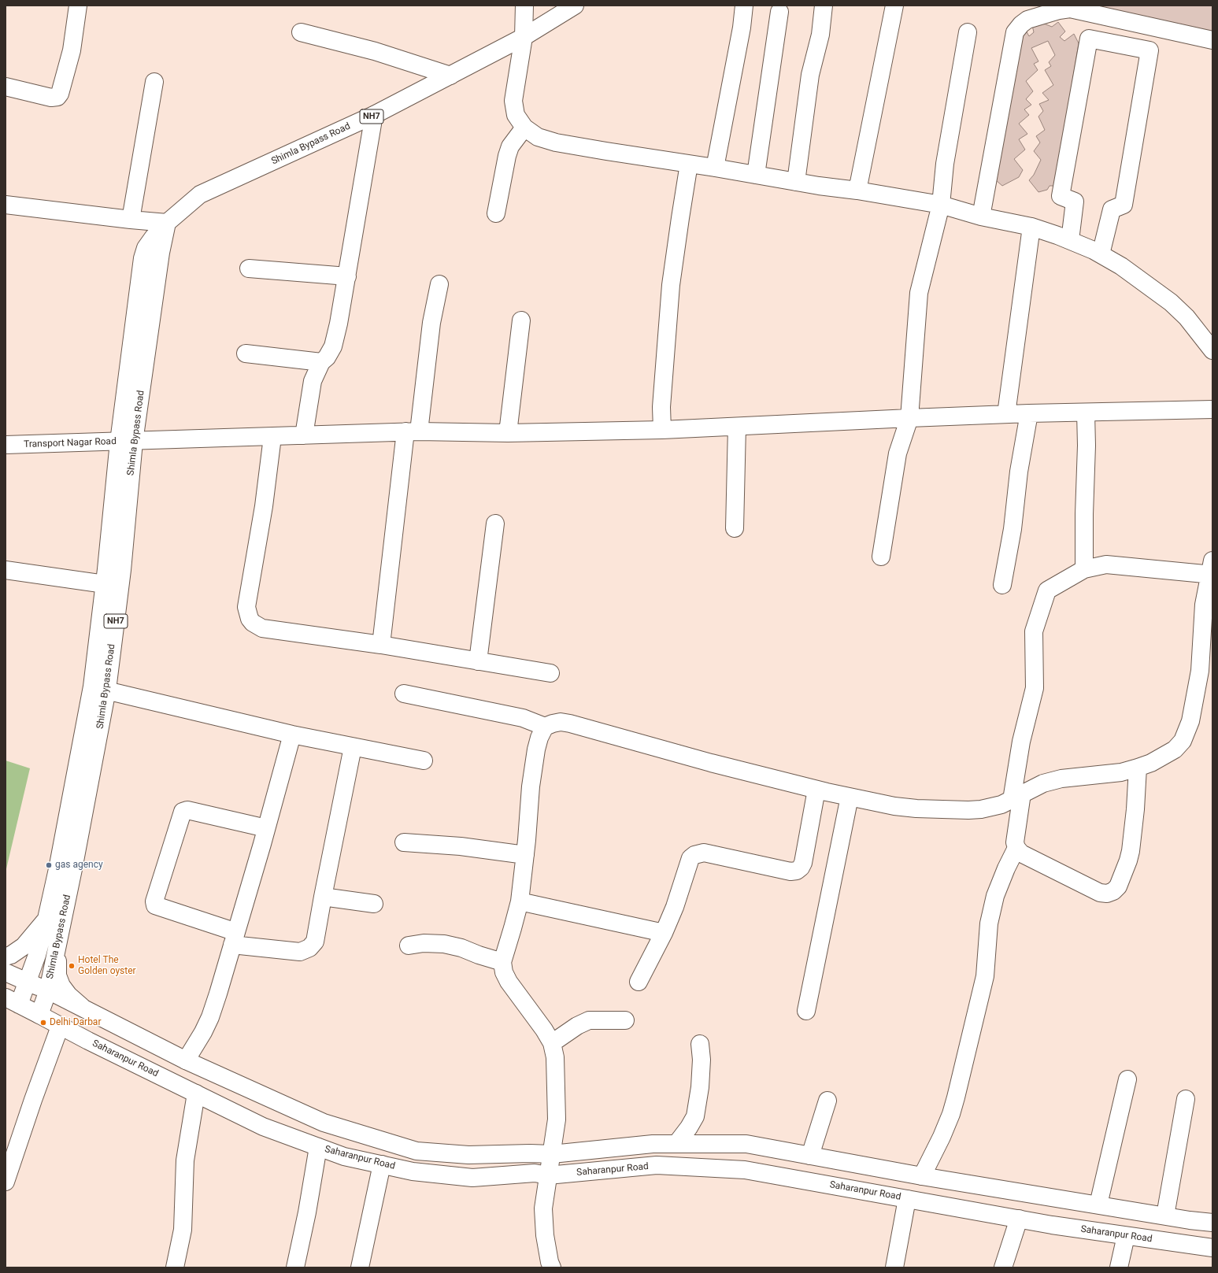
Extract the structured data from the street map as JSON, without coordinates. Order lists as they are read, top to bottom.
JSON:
{
  "streets": {
    "main road": [
      "NH7",
      "Shimla Bypass Road",
      "Transport Nagar Road",
      "Saharanpur Road"
    ]
  },
  "crossings": [
    ["NH7", "Shimla Bypass Road"],
    ["NH7", "Saharanpur Road"],
    ["Shimla Bypass Road", "Transport Nagar Road"],
    ["Shimla Bypass Road", "Saharanpur Road"]
  ],
  "places": ["gas agency", "Hotel The Golden oyster", "Delhi Darbar"]
}
